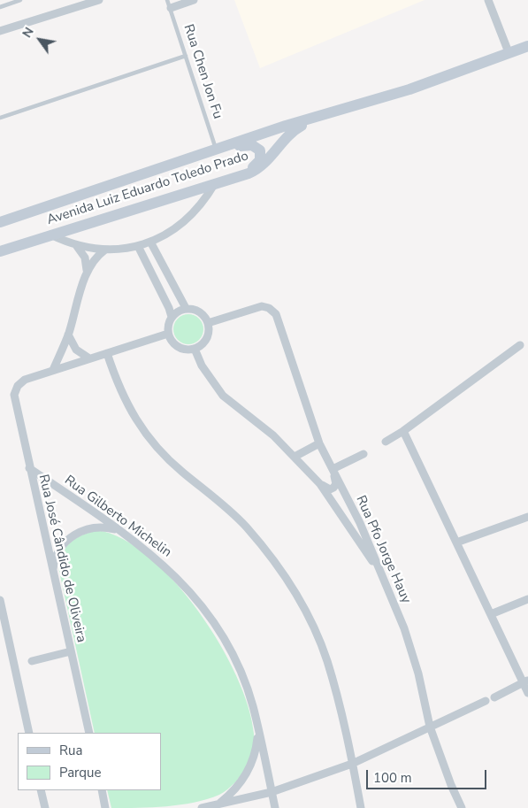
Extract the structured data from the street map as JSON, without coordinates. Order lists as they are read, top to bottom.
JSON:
{
  "streets": {
    "main road": ["Avenida Luiz Eduardo Toledo Prado"],
    "street": ["Rua Gilberto Michelin", "Rua Pfo Jorge Hauy", "Rua José Cândido de Oliveira"],
    "lane": ["Rua Chen Jon Fu"]
  },
  "crossings": [
    ["Rua Chen Jon Fu", "Avenida Luiz Eduardo Toledo Prado"],
    ["Rua Gilberto Michelin", "Rua José Cândido de Oliveira"]
  ],
  "legend": ["Rua", "Parque"],
  "scale_bar": "100 m",
  "north": "top left"
}
